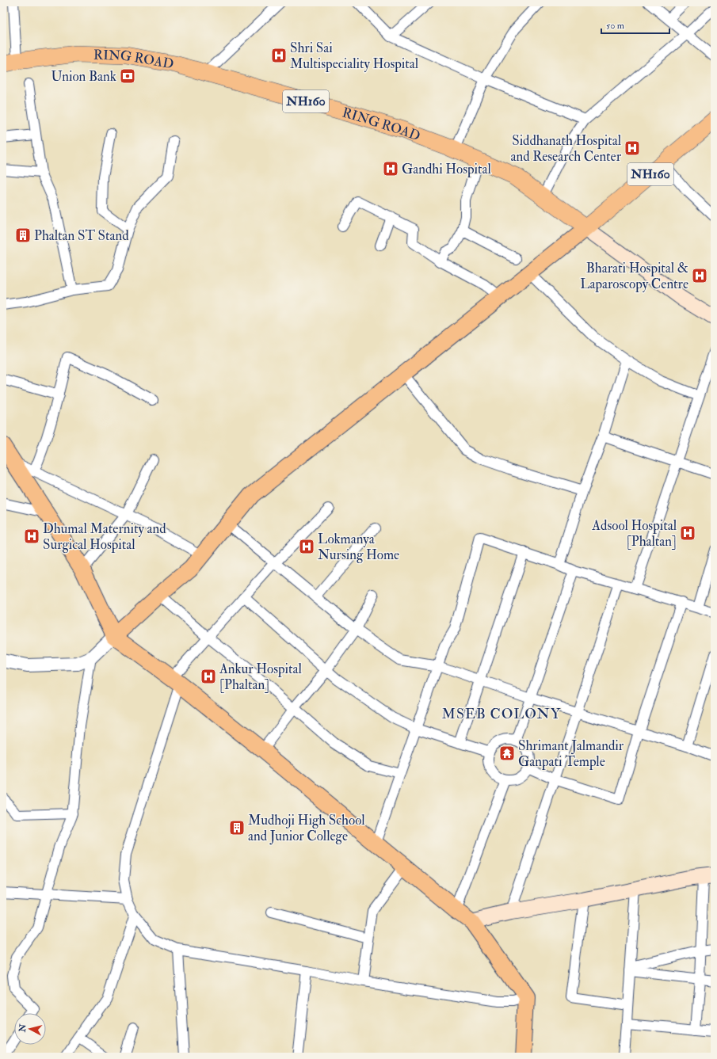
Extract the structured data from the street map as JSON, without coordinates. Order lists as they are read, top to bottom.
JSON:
{
  "streets": {
    "highway": ["RING ROAD", "NH160"]
  },
  "crossings": [
    ["RING ROAD", "NH160"]
  ],
  "districts": ["MSEB COLONY"],
  "places": {
    "hospital": [
      "Shri Sai Multispeciality Hospital",
      "Siddhanath Hospital and Research Center",
      "Gandhi Hospital",
      "Bharati Hospital & Laparoscopy Centre",
      "Adsool Hospital [Phaltan]",
      "Dhumal Maternity and Surgical Hospital",
      "Lokmanya Nursing Home",
      "Ankur Hospital [Phaltan]"
    ],
    "bank": ["Union Bank"],
    "building": ["Phaltan ST Stand", "Mudhoji High School and Junior College"],
    "temple": ["Shrimant Jalmandir Ganpati Temple"]
  },
  "scale_bar": "50 m",
  "north": "left"
}
